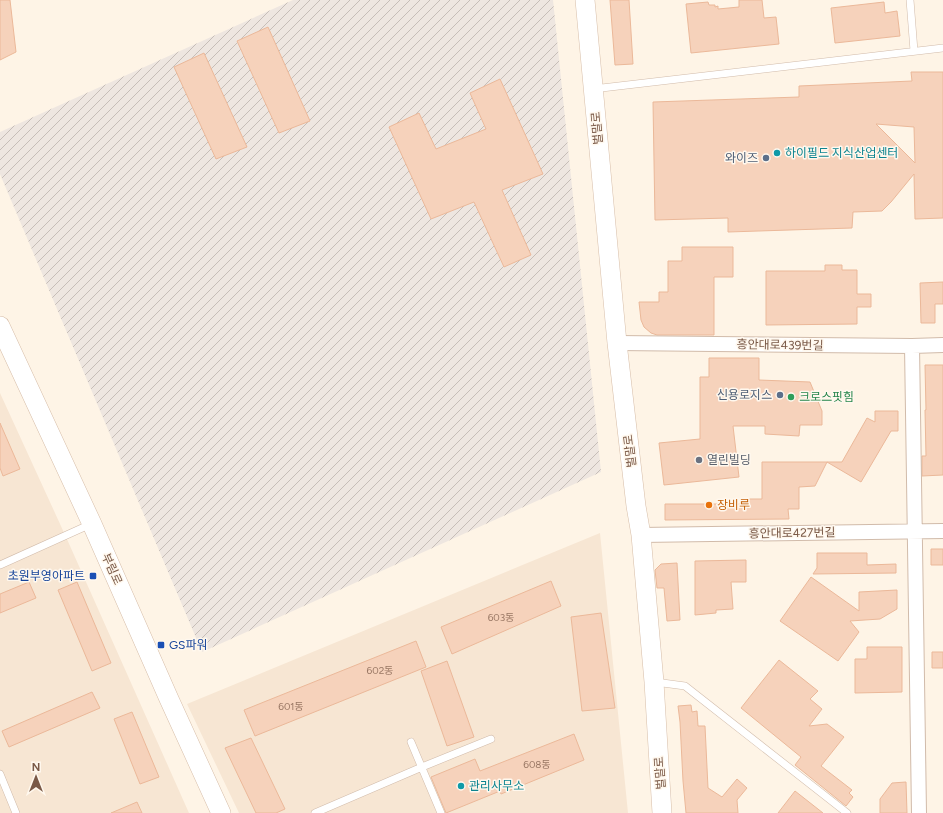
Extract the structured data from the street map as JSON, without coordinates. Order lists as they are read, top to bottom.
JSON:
{
  "streets": {
    "street": [
      "벌말로",
      "흥안대로439번길",
      "흥안대로427번길",
      "부림로"
    ]
  },
  "crossings": [
    ["벌말로", "흥안대로439번길"],
    ["벌말로", "흥안대로427번길"]
  ],
  "places": {
    "other": [
      "하이필드 지식산업센터",
      "와이즈",
      "신용로지스",
      "크로스핏힘",
      "열린빌딩",
      "장비루",
      "관리사무소"
    ],
    "transit": ["초원부영아파트", "GS파워"]
  },
  "house_numbers": [
    "603동",
    "602동",
    "601동",
    "608동"
  ],
  "north": "top"
}
